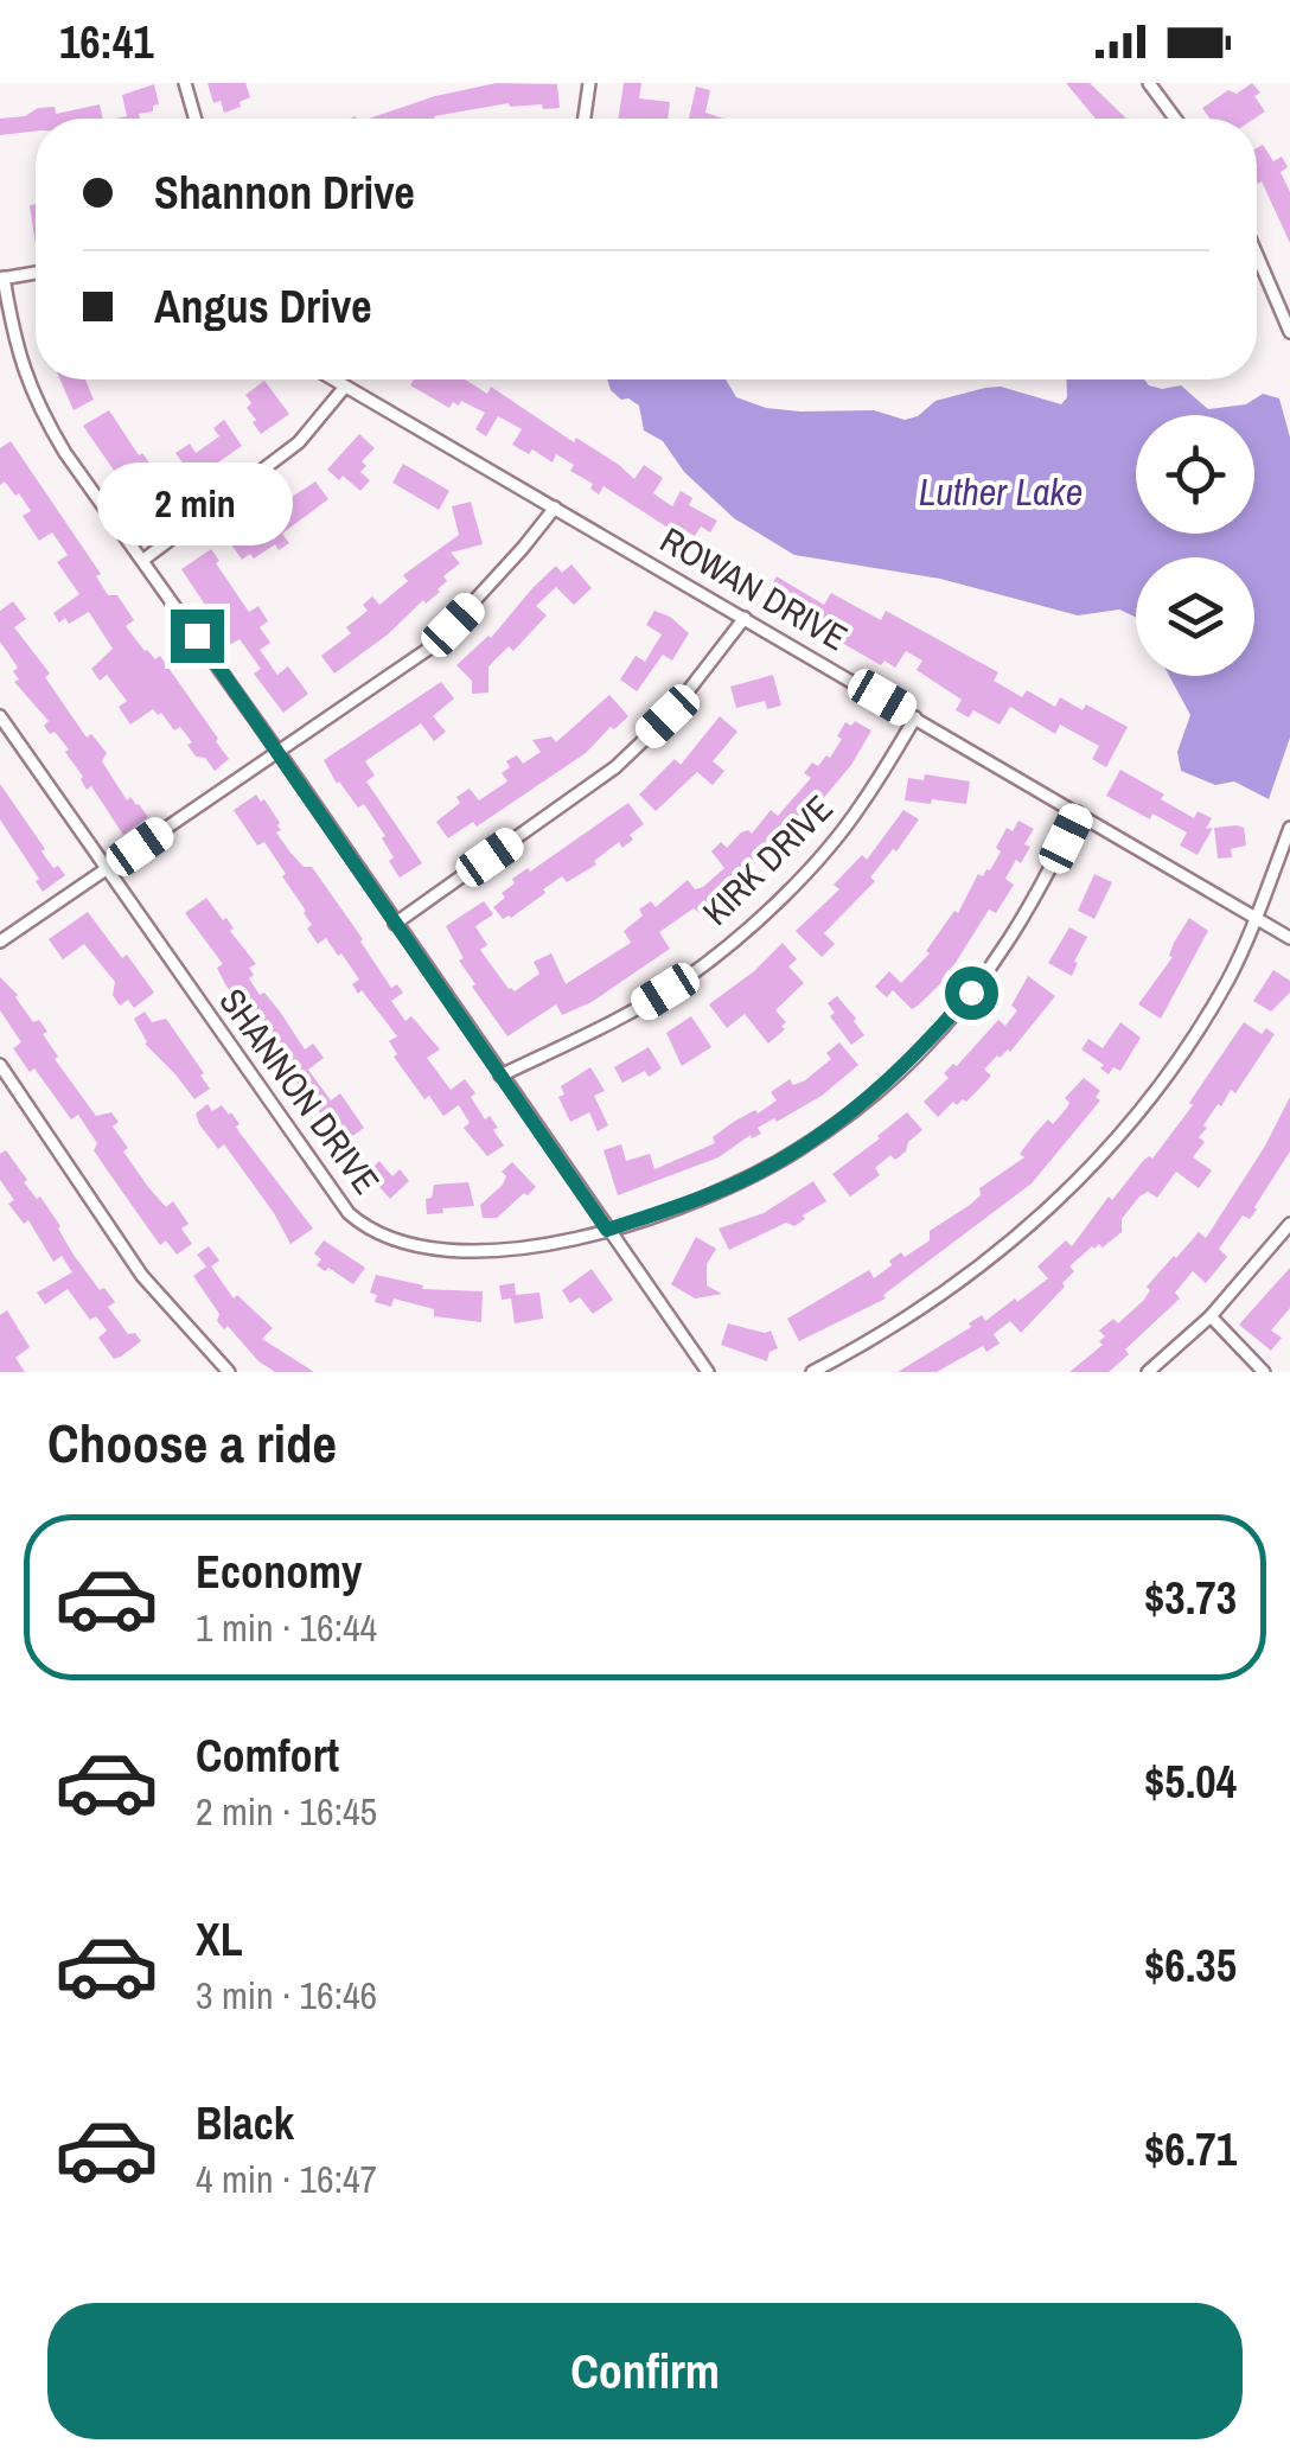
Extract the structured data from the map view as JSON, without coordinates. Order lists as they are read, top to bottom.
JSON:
{
  "streets": {
    "street": ["ROWAN DRIVE", "KIRK DRIVE", "SHANNON DRIVE"]
  },
  "crossings": [
    ["ROWAN DRIVE", "KIRK DRIVE"],
    ["ROWAN DRIVE", "SHANNON DRIVE"]
  ],
  "water": ["Luther Lake"],
  "page": {
    "status": "16:41",
    "banner": ["Shannon Drive", "Angus Drive"],
    "bubble": "2 min",
    "heading": "Choose a ride",
    "list": [
      {
        "name": "Economy",
        "note": "1 min · 16:44",
        "value": "$3.73"
      },
      {
        "name": "Comfort",
        "note": "2 min · 16:45",
        "value": "$5.04"
      },
      {
        "name": "XL",
        "note": "3 min · 16:46",
        "value": "$6.35"
      },
      {
        "name": "Black",
        "note": "4 min · 16:47",
        "value": "$6.71"
      }
    ],
    "buttons": "Confirm"
  }
}
